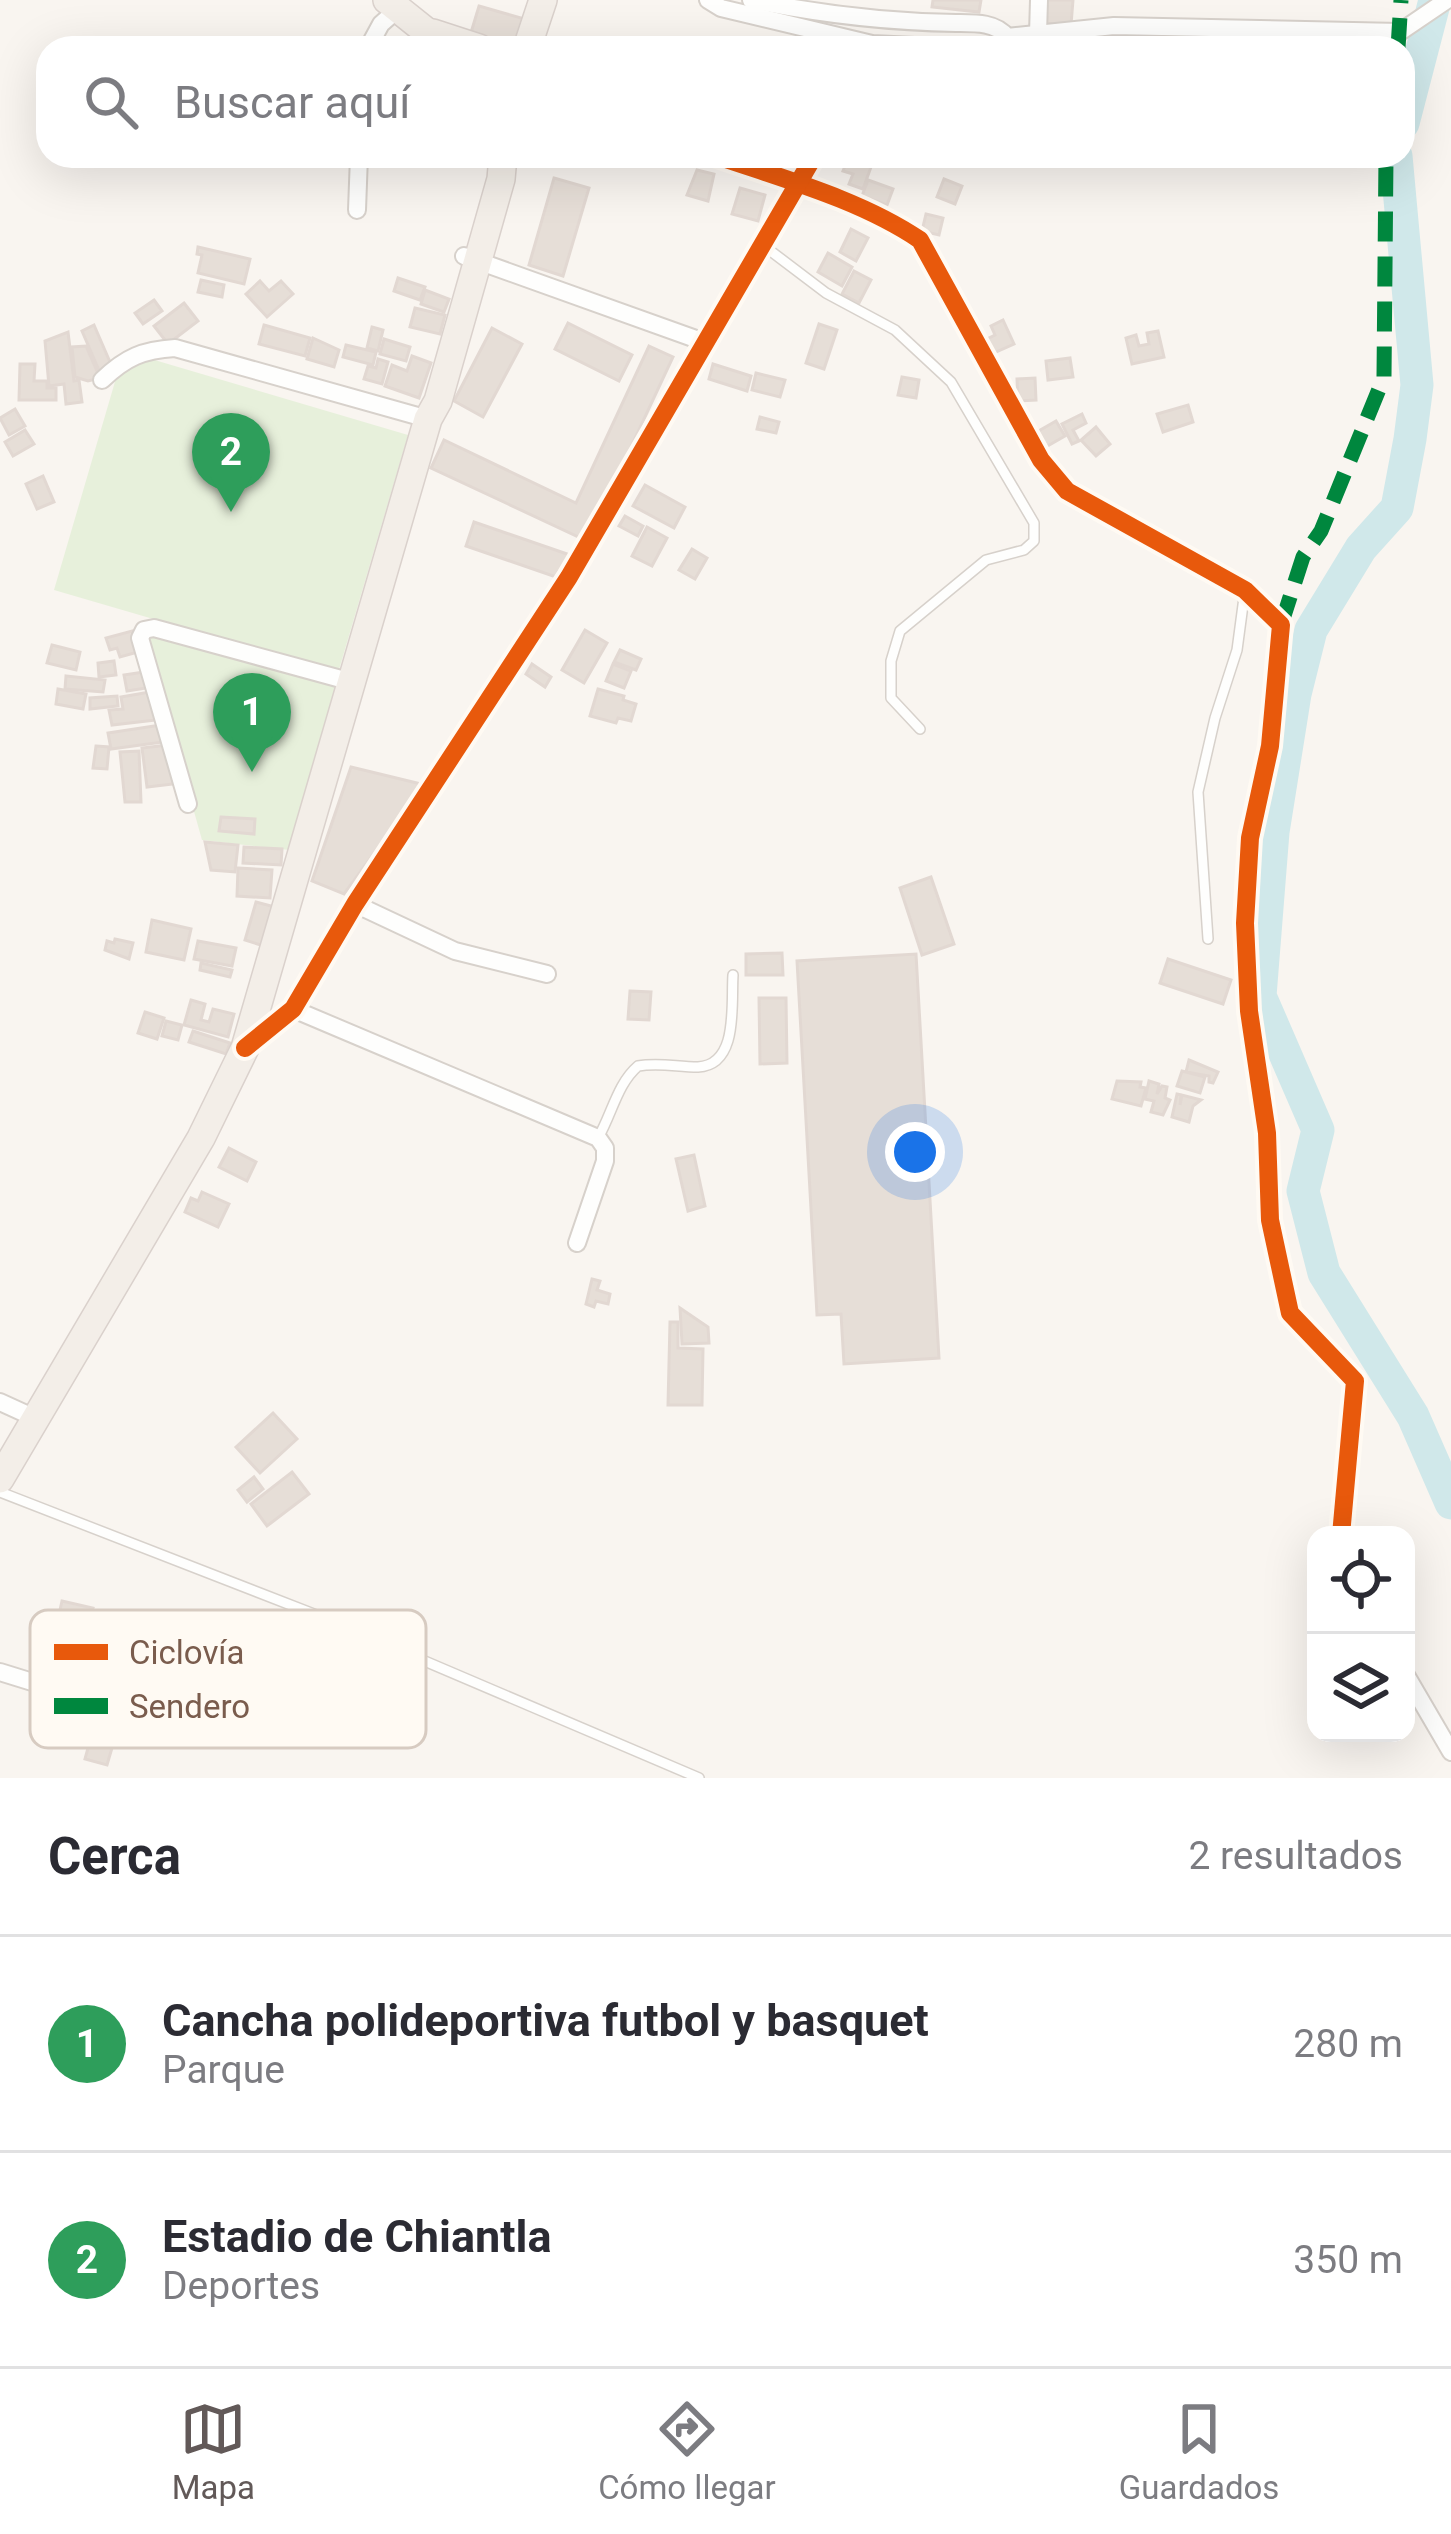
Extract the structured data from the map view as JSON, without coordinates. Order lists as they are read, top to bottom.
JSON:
{
  "legend": ["Ciclovía", "Sendero"],
  "page": {
    "search": "Buscar aquí",
    "pins": ["2", "1"],
    "heading": ["Cerca", "2 resultados"],
    "list": [
      {
        "mark": "1",
        "name": "Cancha polideportiva futbol y basquet",
        "note": "Parque",
        "value": "280 m"
      },
      {
        "mark": "2",
        "name": "Estadio de Chiantla",
        "note": "Deportes",
        "value": "350 m"
      }
    ],
    "nav": ["Mapa", "Cómo llegar", "Guardados"]
  }
}
